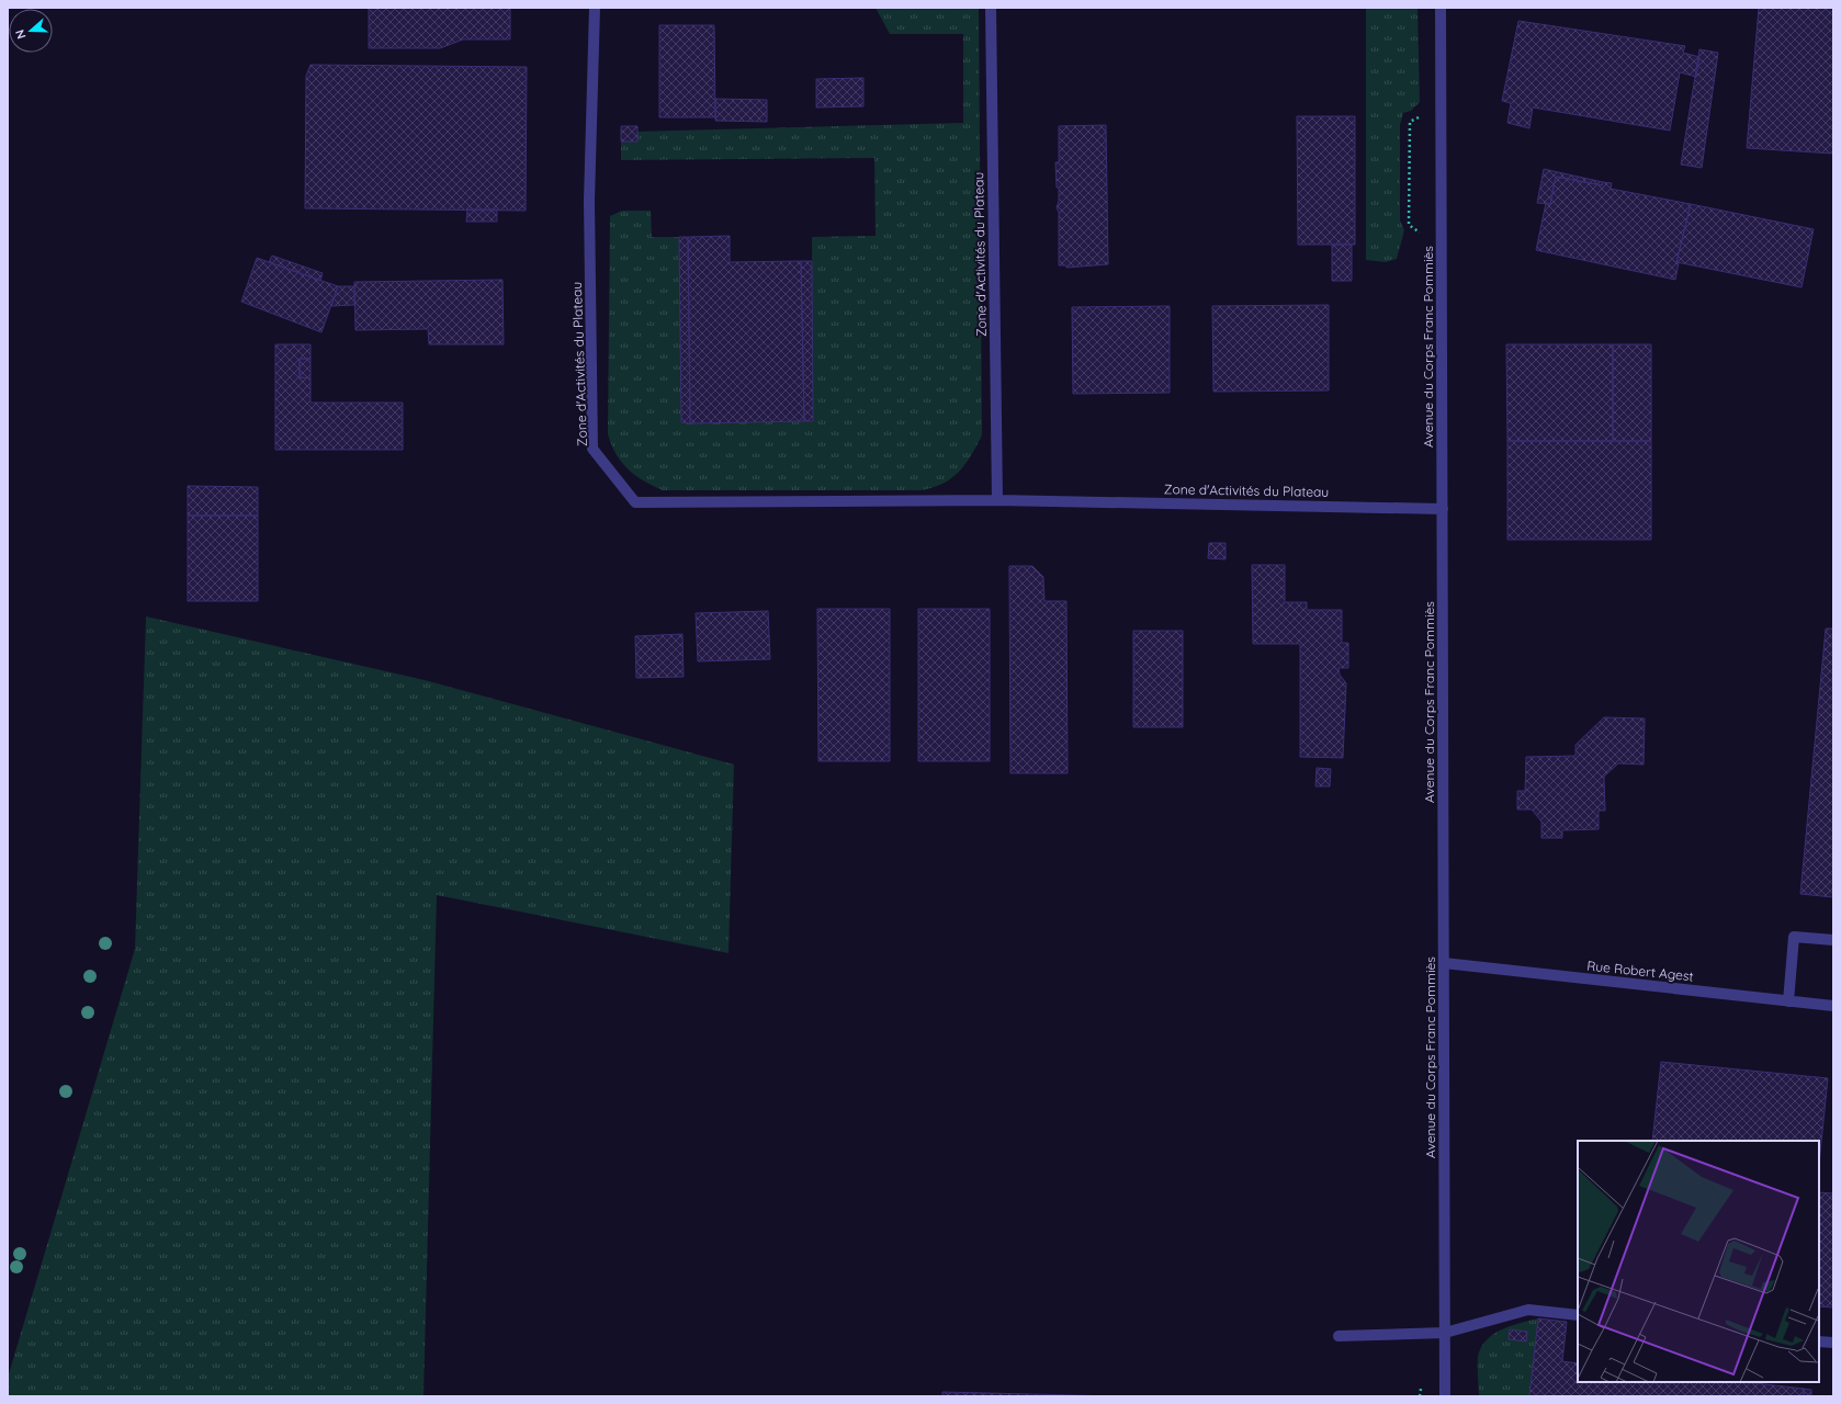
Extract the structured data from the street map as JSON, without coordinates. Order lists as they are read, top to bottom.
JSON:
{
  "streets": {
    "street": ["Zone d'Activités du Plateau", "Avenue du Corps Franc Pommiès", "Rue Robert Agest"]
  },
  "crossings": [
    ["Zone d'Activités du Plateau", "Avenue du Corps Franc Pommiès"],
    ["Avenue du Corps Franc Pommiès", "Rue Robert Agest"]
  ],
  "north": "left"
}
